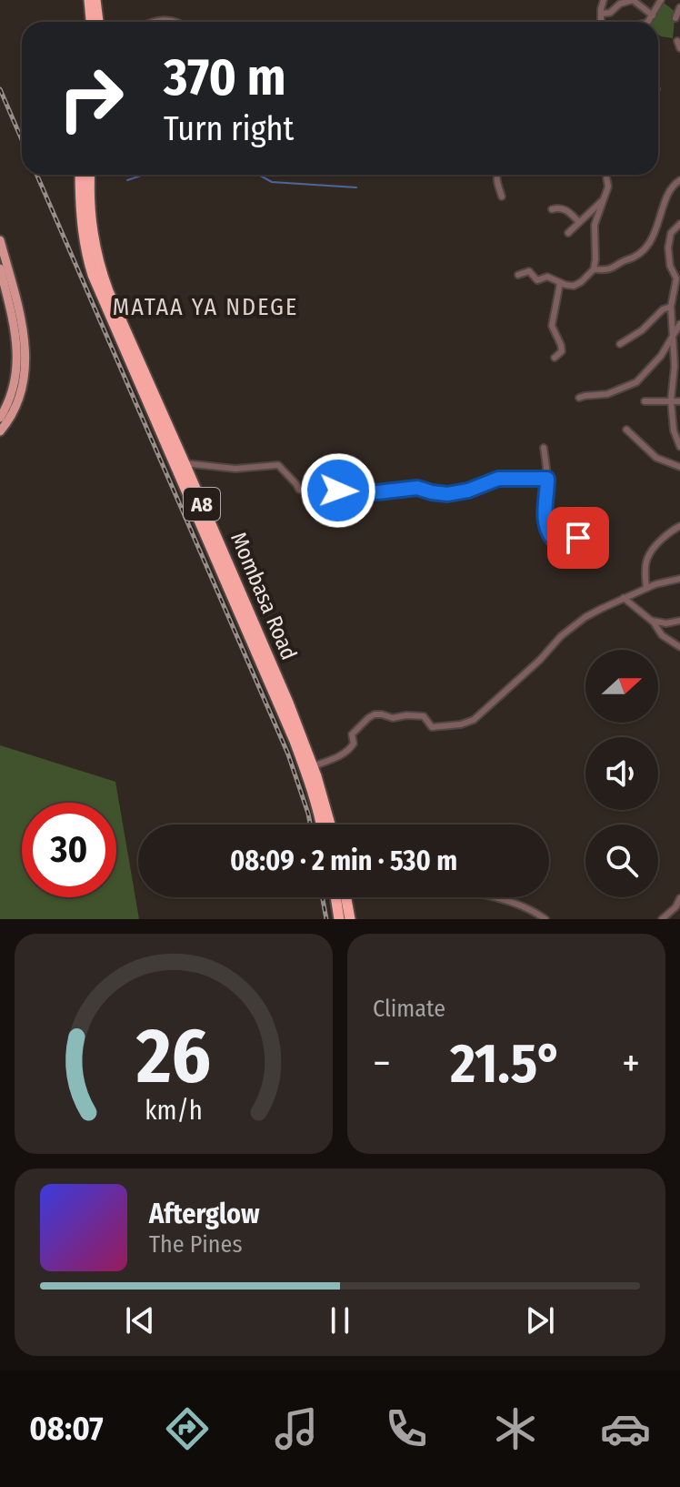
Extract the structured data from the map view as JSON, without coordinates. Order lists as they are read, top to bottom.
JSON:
{
  "streets": {
    "highway": ["A8", "Mombasa Road"]
  },
  "districts": ["MATAA YA NDEGE"],
  "north": "right",
  "page": {
    "turn": ["370 m", "Turn right"],
    "limit": "30",
    "trip": "08:09 · 2 min · 530 m",
    "tile": "Climate",
    "heat": ["−", "21.5°", "+"],
    "song": ["Afterglow", "The Pines"],
    "tabs": "08:07",
    "gauge": ["26", "km/h"]
  }
}
